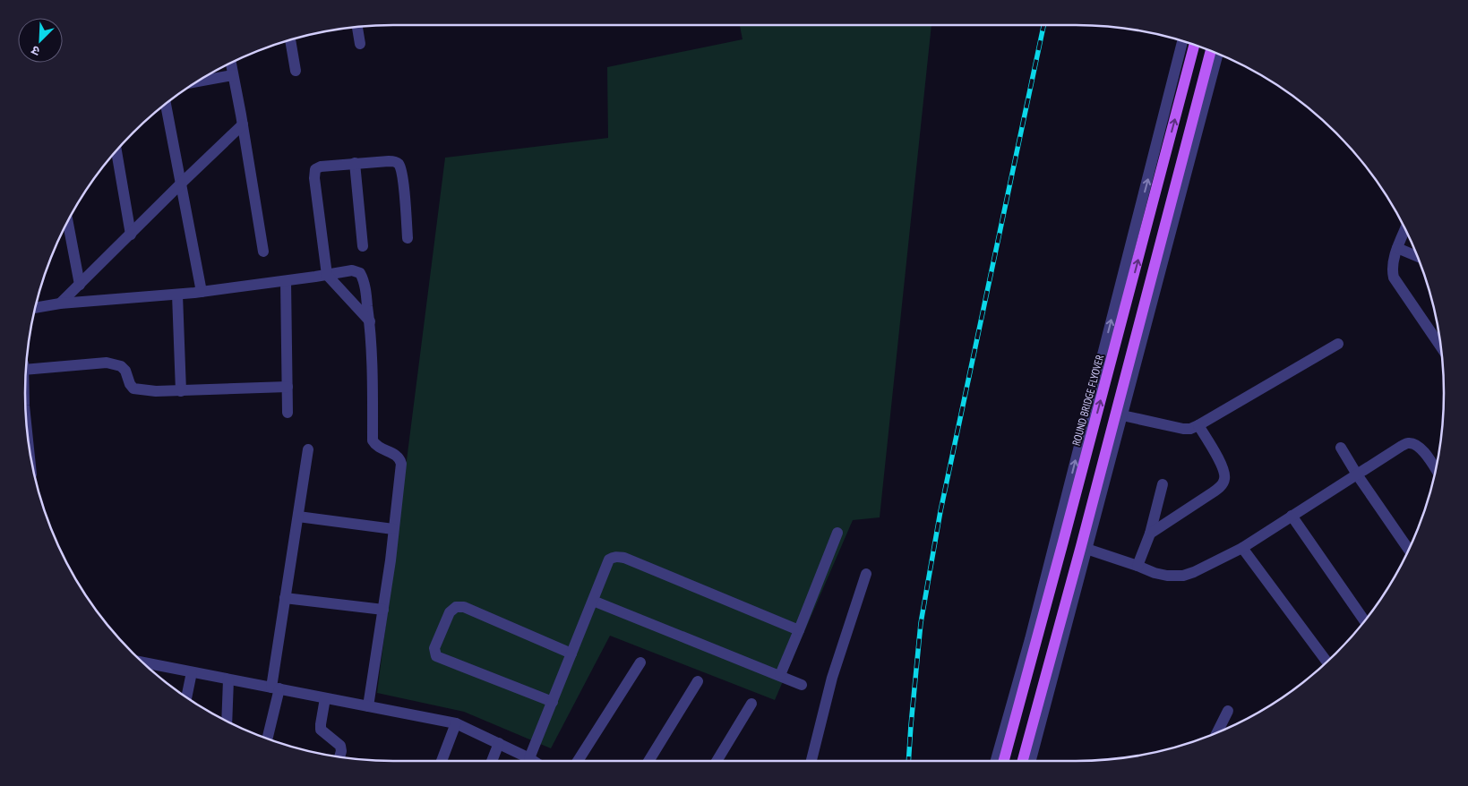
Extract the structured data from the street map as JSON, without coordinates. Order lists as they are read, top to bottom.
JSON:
{
  "streets": {
    "main road": ["ROUND BRIDGE FLYOVER"]
  },
  "north": "bottom left"
}
